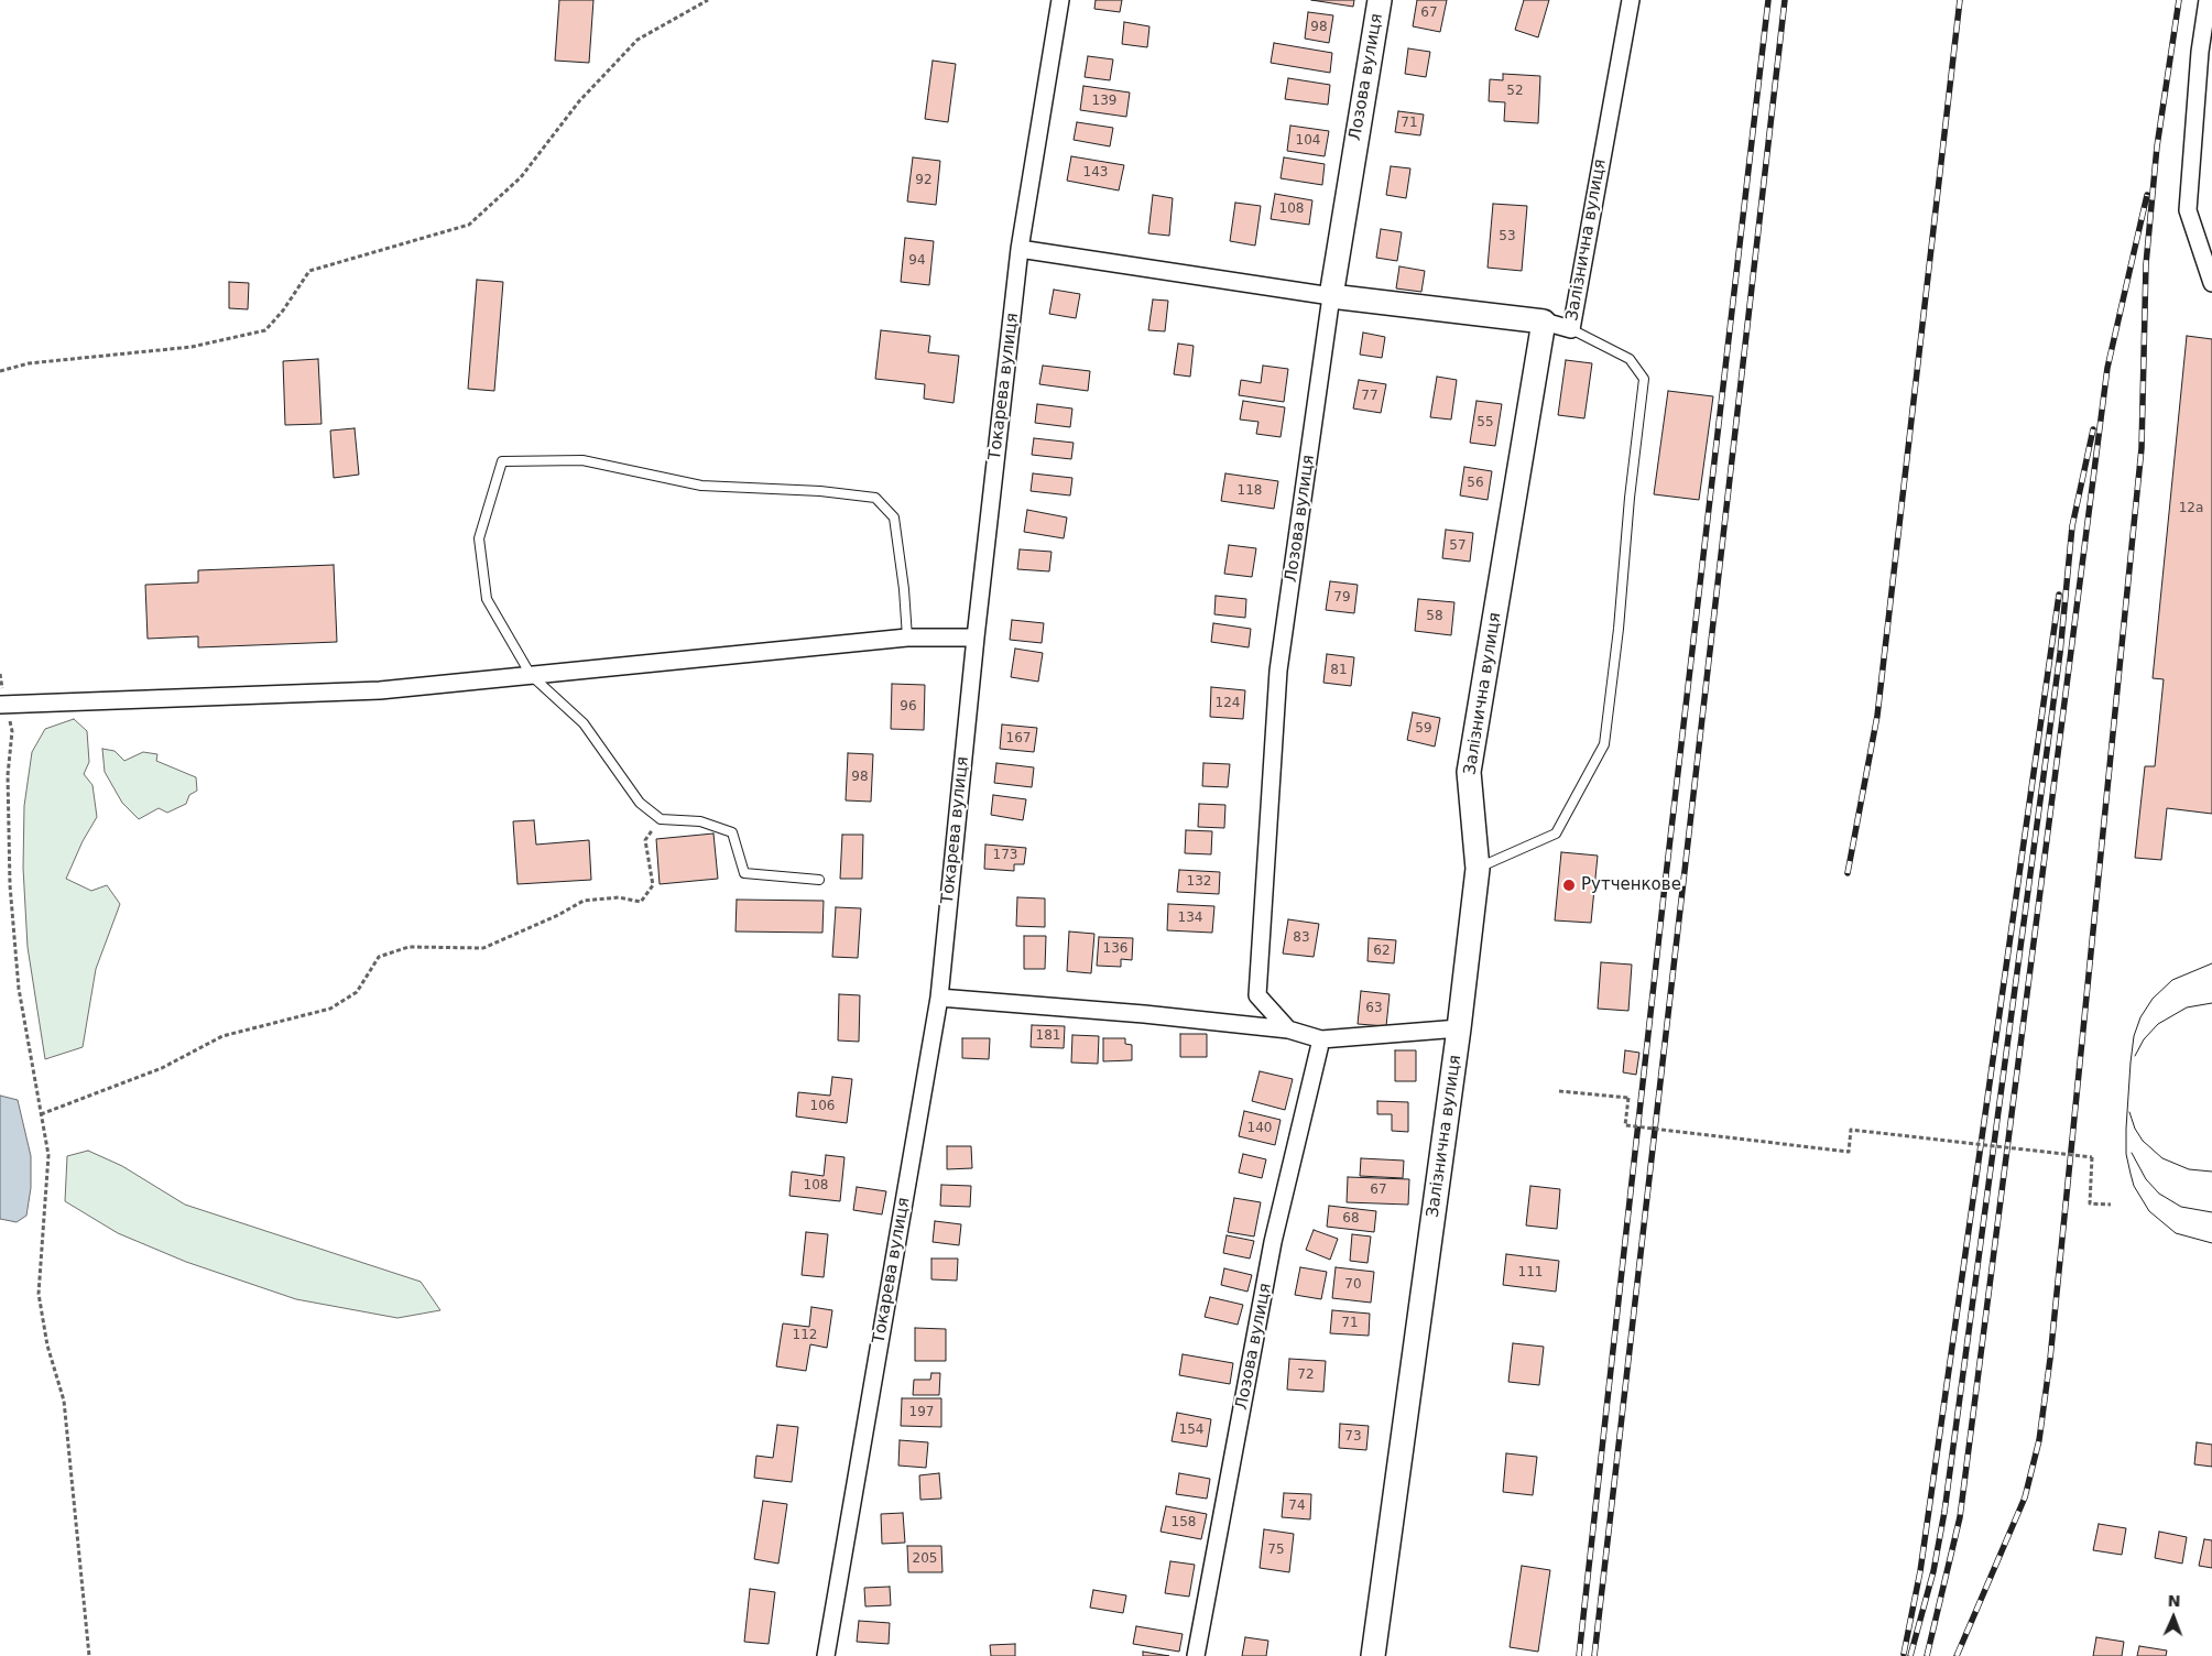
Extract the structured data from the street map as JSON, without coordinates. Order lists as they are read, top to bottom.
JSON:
{
  "streets": {
    "main road": ["Лозова вулиця", "Залізнична вулиця"],
    "street": ["Токарева вулиця"]
  },
  "places": ["Рутченкове"],
  "house_numbers": [
    "67",
    "98",
    "52",
    "139",
    "71",
    "104",
    "143",
    "92",
    "108",
    "53",
    "94",
    "77",
    "55",
    "56",
    "118",
    "12а",
    "57",
    "79",
    "58",
    "81",
    "124",
    "96",
    "59",
    "167",
    "98",
    "173",
    "132",
    "134",
    "83",
    "136",
    "62",
    "63",
    "181",
    "106",
    "140",
    "108",
    "67",
    "68",
    "111",
    "70",
    "71",
    "112",
    "72",
    "197",
    "154",
    "73",
    "74",
    "158",
    "75",
    "205"
  ],
  "north": "top"
}
